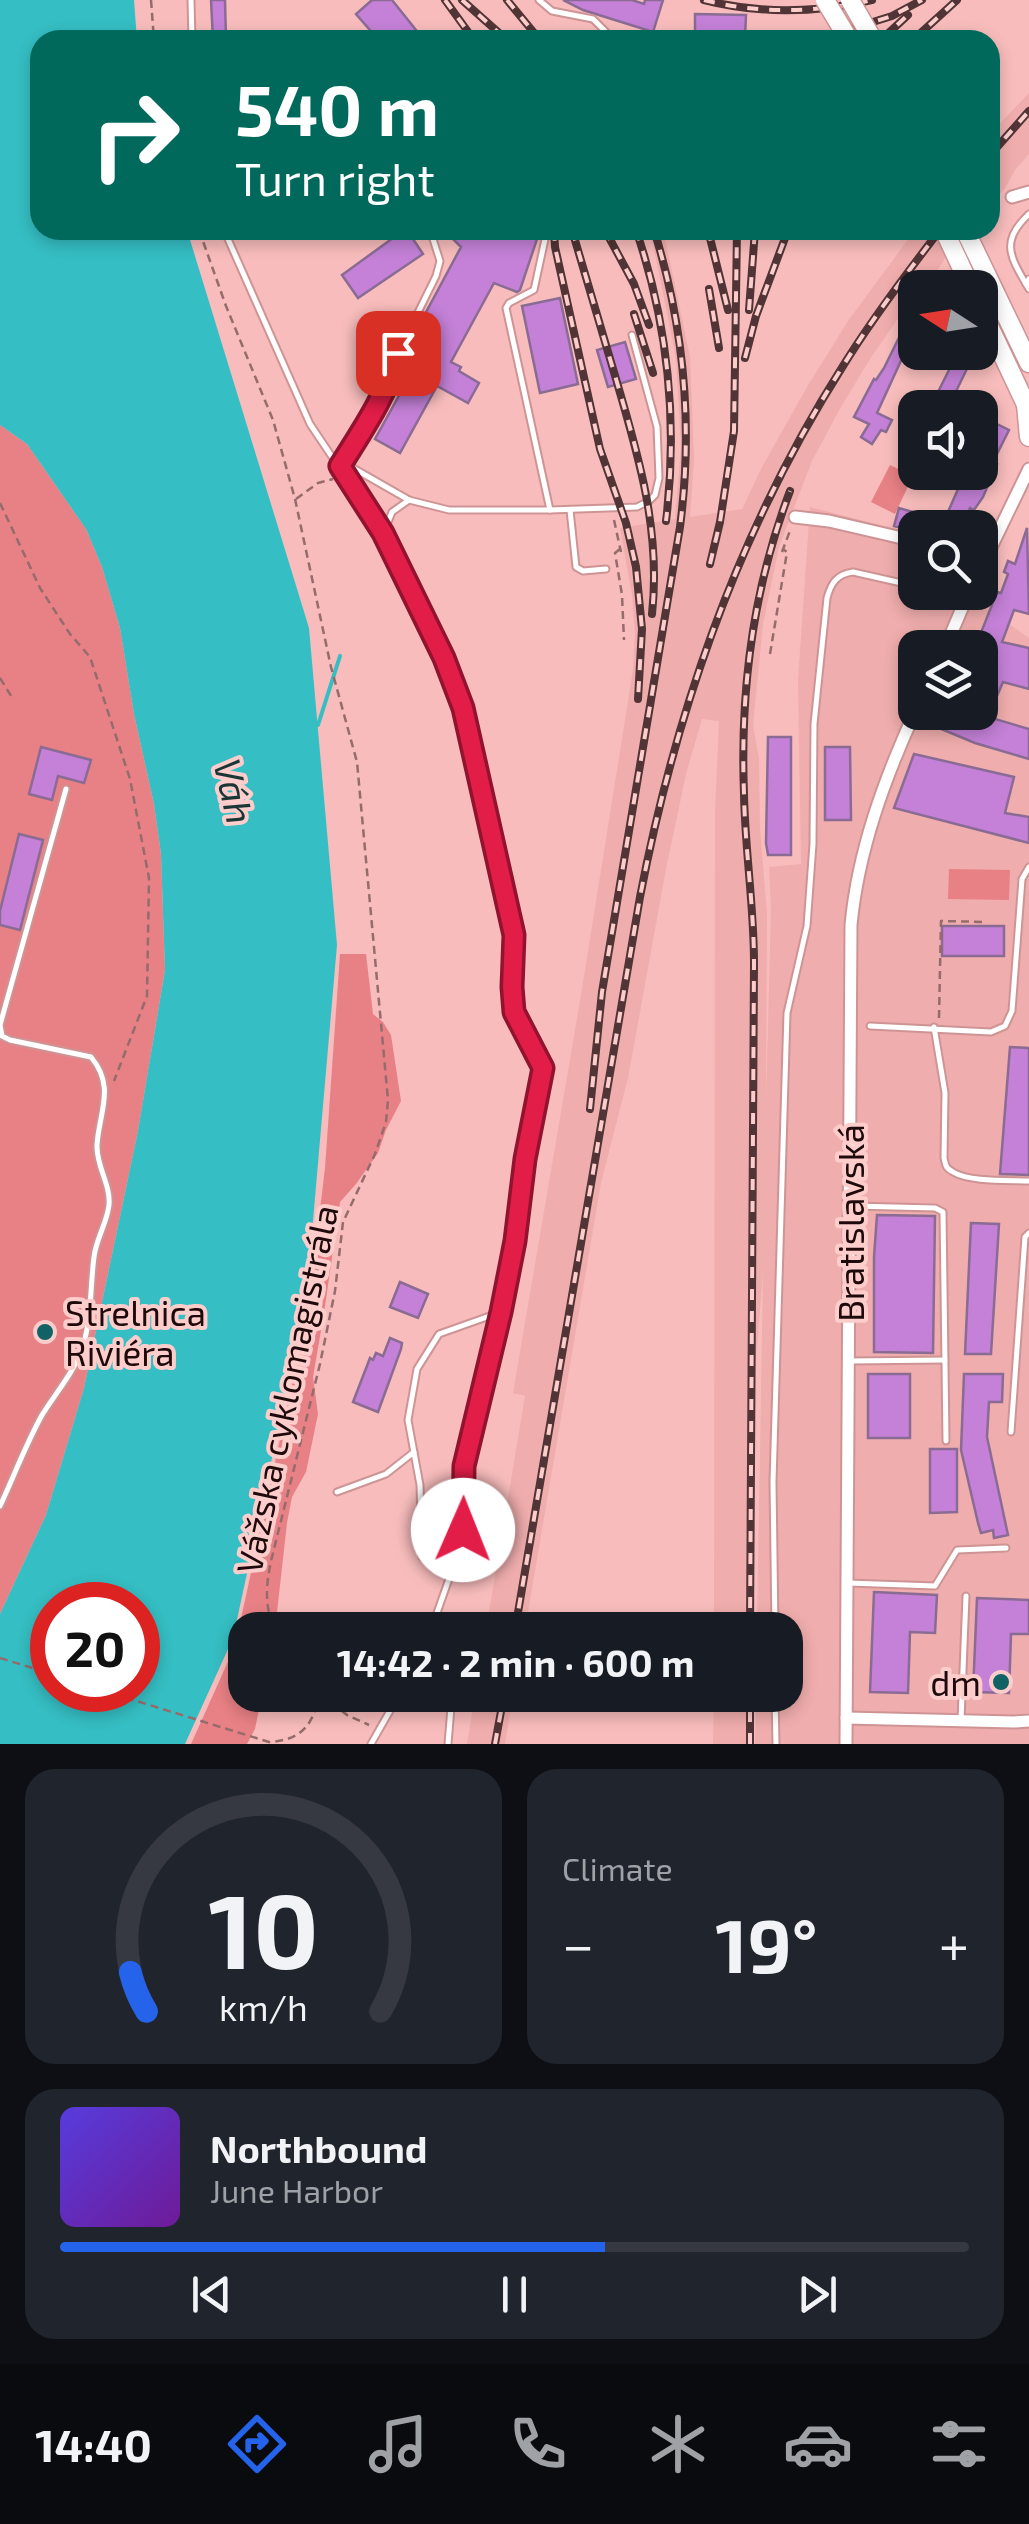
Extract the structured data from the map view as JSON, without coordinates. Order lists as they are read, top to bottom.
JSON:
{
  "streets": {
    "street": ["Bratislavská"],
    "path": ["Vážska cyklomagistrála"]
  },
  "water": ["Váh"],
  "places": ["Strelnica Riviéra", "dm"],
  "north": "left",
  "page": {
    "turn": ["540 m", "Turn right"],
    "limit": "20",
    "trip": "14:42 · 2 min · 600 m",
    "tile": "Climate",
    "heat": ["−", "19°", "+"],
    "song": ["Northbound", "June Harbor"],
    "tabs": "14:40",
    "gauge": ["10", "km/h"]
  }
}
